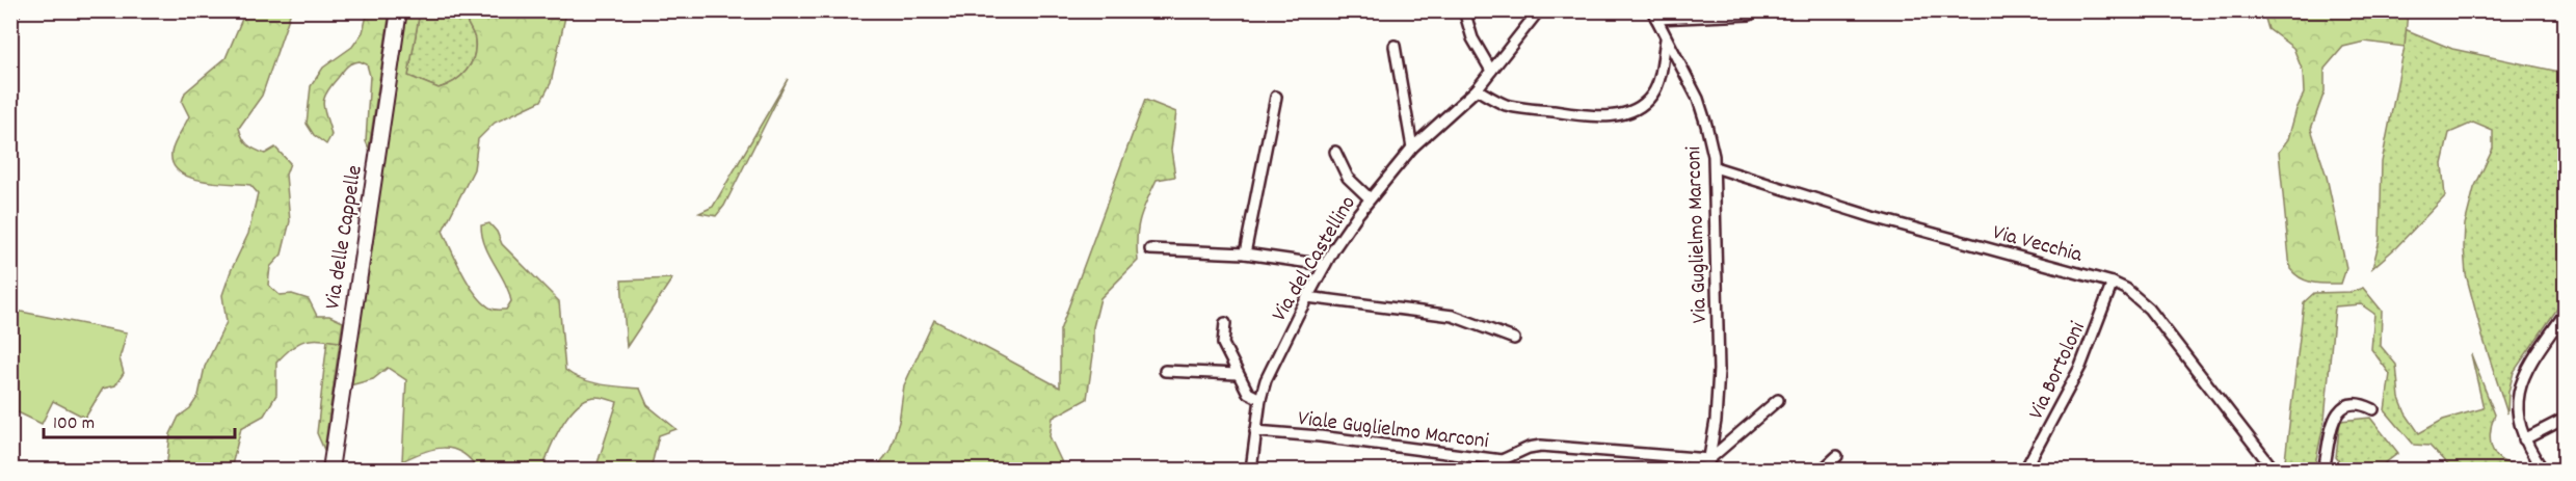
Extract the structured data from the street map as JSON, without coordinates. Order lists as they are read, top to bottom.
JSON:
{
  "streets": {
    "main road": ["Via delle Cappelle"],
    "street": [
      "Via Guglielmo Marconi",
      "Via Vecchia",
      "Via del Castellino",
      "Via Bortoloni",
      "Viale Guglielmo Marconi"
    ]
  },
  "crossings": [
    ["Via Guglielmo Marconi", "Via Vecchia"],
    ["Via Guglielmo Marconi", "Viale Guglielmo Marconi"],
    ["Via Vecchia", "Via Bortoloni"],
    ["Via del Castellino", "Viale Guglielmo Marconi"]
  ],
  "scale_bar": "100 m"
}
